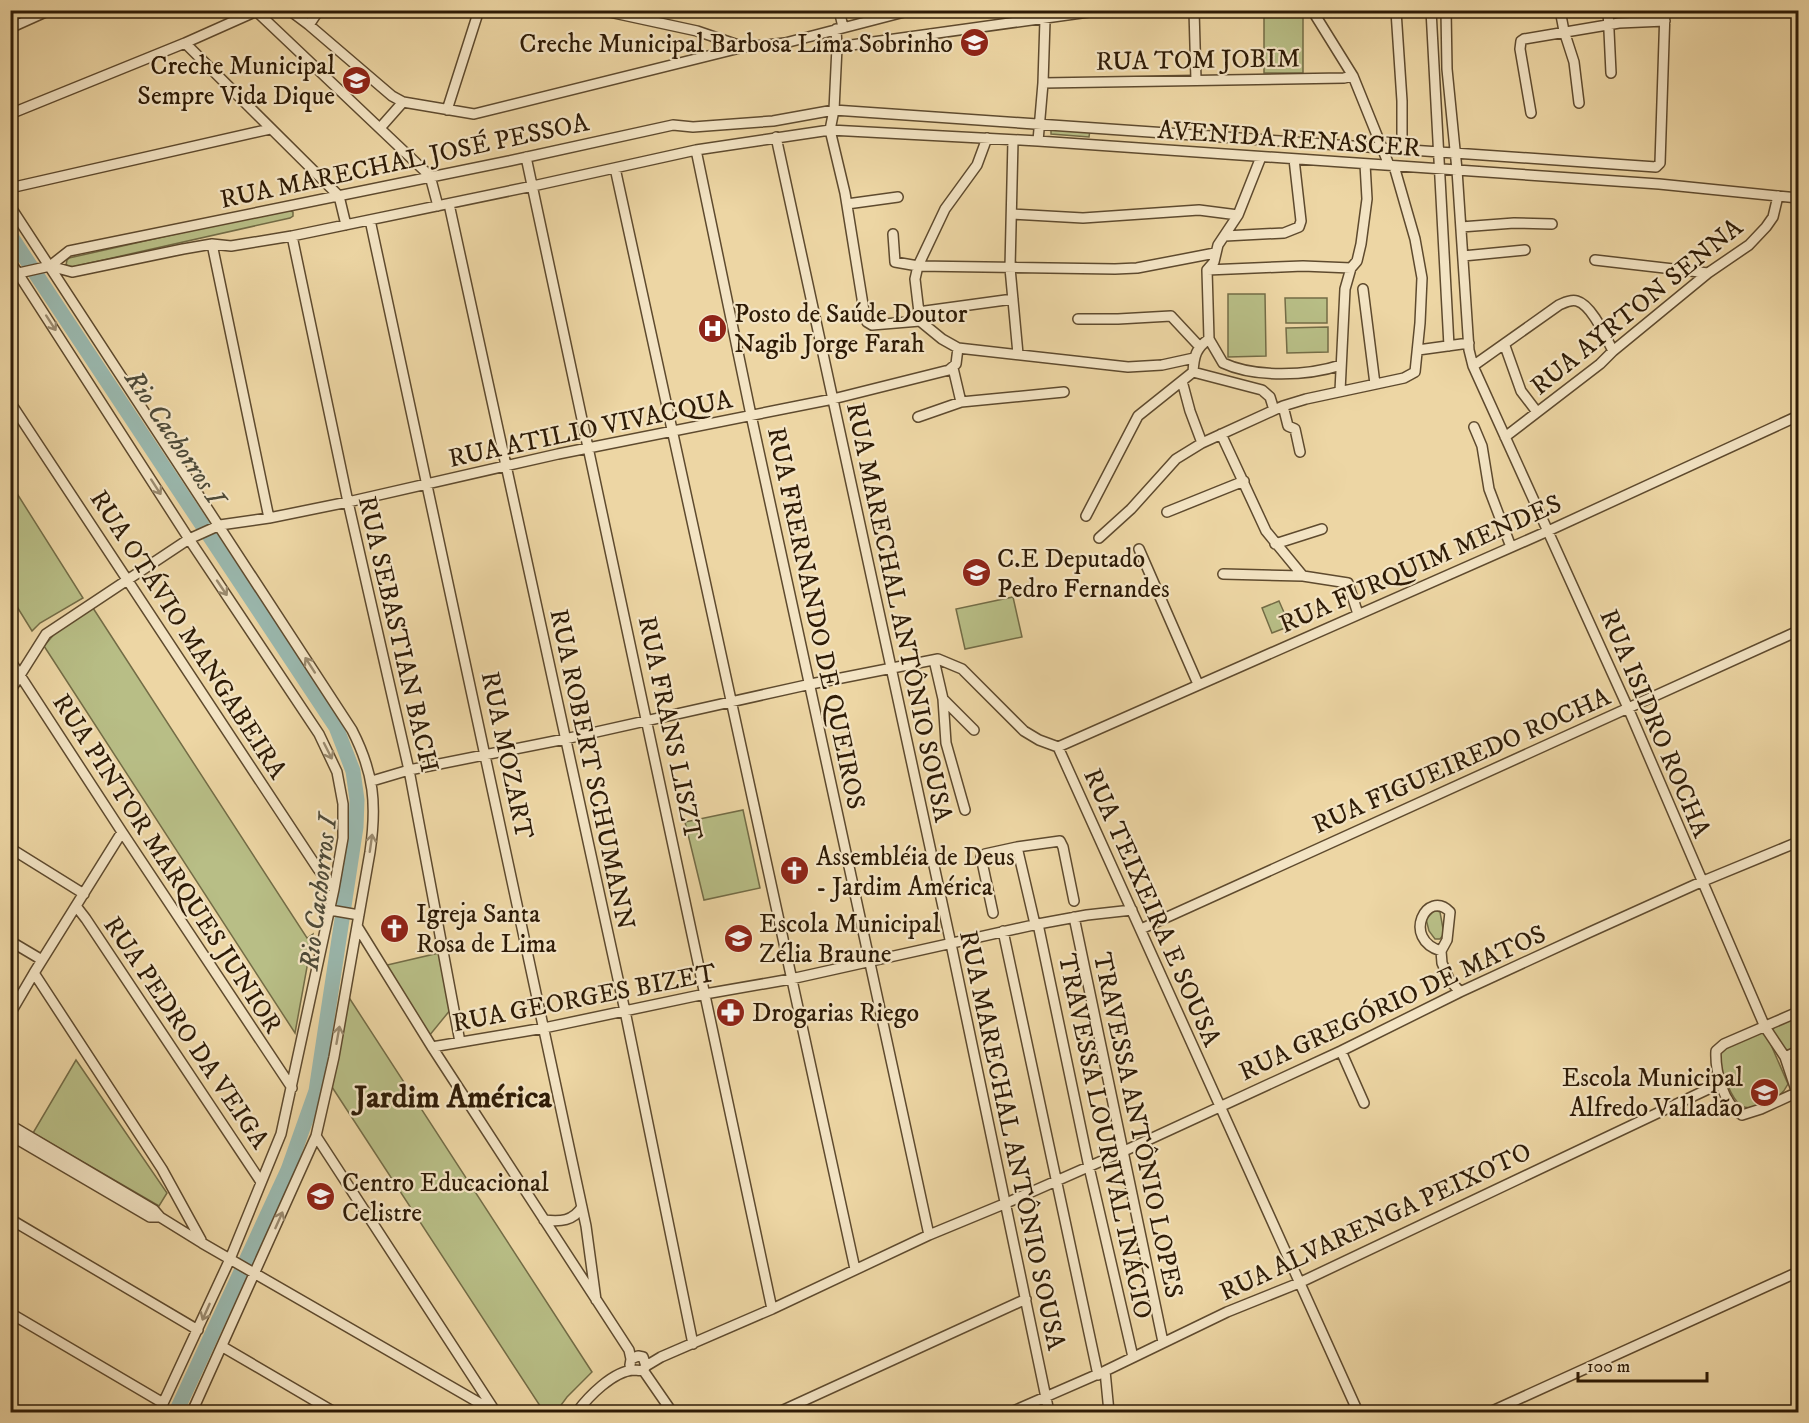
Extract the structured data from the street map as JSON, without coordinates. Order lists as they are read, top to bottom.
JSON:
{
  "streets": {
    "street": [
      "RUA TOM JOBIM",
      "AVENIDA RENASCER",
      "RUA MARECHAL JOSÉ PESSOA",
      "RUA AYRTON SENNA",
      "RUA ATILIO VIVACQUA",
      "RUA FURQUIM MENDES",
      "RUA MARECHAL ANTÔNIO SOUSA",
      "RUA FRERNANDO DE QUEIROS",
      "RUA OTÁVIO MANGABEIRA",
      "RUA SEBASTIAN BACH",
      "RUA ISIDRO ROCHA",
      "RUA FRANS LISZT",
      "RUA MOZART",
      "RUA FIGUEIREDO ROCHA",
      "RUA ROBERT SCHUMANN",
      "RUA PINTOR MARQUES JUNIOR",
      "RUA TEIXEIRA E SOUSA",
      "RUA GEORGES BIZET",
      "RUA GREGÓRIO DE MATOS",
      "RUA PEDRO DA VEIGA",
      "TRAVESSA ANTÔNIO LOPES",
      "TRAVESSA LOURIVAL INÁCIO",
      "RUA ALVARENGA PEIXOTO"
    ]
  },
  "crossings": [
    ["AVENIDA RENASCER", "RUA MARECHAL JOSÉ PESSOA"],
    ["AVENIDA RENASCER", "RUA AYRTON SENNA"],
    ["AVENIDA RENASCER", "RUA MARECHAL ANTÔNIO SOUSA"],
    ["AVENIDA RENASCER", "RUA ISIDRO ROCHA"],
    ["RUA MARECHAL JOSÉ PESSOA", "RUA MARECHAL ANTÔNIO SOUSA"],
    ["RUA MARECHAL JOSÉ PESSOA", "RUA FRERNANDO DE QUEIROS"],
    ["RUA MARECHAL JOSÉ PESSOA", "RUA SEBASTIAN BACH"],
    ["RUA MARECHAL JOSÉ PESSOA", "RUA FRANS LISZT"],
    ["RUA MARECHAL JOSÉ PESSOA", "RUA MOZART"],
    ["RUA MARECHAL JOSÉ PESSOA", "RUA ROBERT SCHUMANN"],
    ["RUA AYRTON SENNA", "RUA ISIDRO ROCHA"],
    ["RUA ATILIO VIVACQUA", "RUA MARECHAL ANTÔNIO SOUSA"],
    ["RUA ATILIO VIVACQUA", "RUA FRERNANDO DE QUEIROS"],
    ["RUA ATILIO VIVACQUA", "RUA OTÁVIO MANGABEIRA"],
    ["RUA ATILIO VIVACQUA", "RUA SEBASTIAN BACH"],
    ["RUA ATILIO VIVACQUA", "RUA FRANS LISZT"],
    ["RUA ATILIO VIVACQUA", "RUA MOZART"],
    ["RUA ATILIO VIVACQUA", "RUA ROBERT SCHUMANN"],
    ["RUA ATILIO VIVACQUA", "RUA PINTOR MARQUES JUNIOR"],
    ["RUA FURQUIM MENDES", "RUA ISIDRO ROCHA"],
    ["RUA FURQUIM MENDES", "RUA TEIXEIRA E SOUSA"],
    ["RUA MARECHAL ANTÔNIO SOUSA", "RUA GEORGES BIZET"],
    ["RUA MARECHAL ANTÔNIO SOUSA", "RUA GREGÓRIO DE MATOS"],
    ["RUA MARECHAL ANTÔNIO SOUSA", "RUA ALVARENGA PEIXOTO"],
    ["RUA FRERNANDO DE QUEIROS", "RUA GEORGES BIZET"],
    ["RUA FRERNANDO DE QUEIROS", "RUA GREGÓRIO DE MATOS"],
    ["RUA SEBASTIAN BACH", "RUA GEORGES BIZET"],
    ["RUA ISIDRO ROCHA", "RUA FIGUEIREDO ROCHA"],
    ["RUA ISIDRO ROCHA", "RUA GREGÓRIO DE MATOS"],
    ["RUA ISIDRO ROCHA", "RUA ALVARENGA PEIXOTO"],
    ["RUA FRANS LISZT", "RUA GEORGES BIZET"],
    ["RUA FRANS LISZT", "RUA GREGÓRIO DE MATOS"],
    ["RUA MOZART", "RUA GEORGES BIZET"],
    ["RUA FIGUEIREDO ROCHA", "RUA TEIXEIRA E SOUSA"],
    ["RUA ROBERT SCHUMANN", "RUA GEORGES BIZET"],
    ["RUA ROBERT SCHUMANN", "RUA GREGÓRIO DE MATOS"],
    ["RUA TEIXEIRA E SOUSA", "RUA GEORGES BIZET"],
    ["RUA TEIXEIRA E SOUSA", "RUA GREGÓRIO DE MATOS"],
    ["RUA TEIXEIRA E SOUSA", "RUA ALVARENGA PEIXOTO"],
    ["RUA GEORGES BIZET", "TRAVESSA ANTÔNIO LOPES"],
    ["RUA GEORGES BIZET", "TRAVESSA LOURIVAL INÁCIO"],
    ["RUA GREGÓRIO DE MATOS", "TRAVESSA ANTÔNIO LOPES"],
    ["RUA GREGÓRIO DE MATOS", "TRAVESSA LOURIVAL INÁCIO"],
    ["TRAVESSA ANTÔNIO LOPES", "RUA ALVARENGA PEIXOTO"],
    ["TRAVESSA LOURIVAL INÁCIO", "RUA ALVARENGA PEIXOTO"]
  ],
  "districts": ["Jardim América"],
  "water": ["Rio Cachorros I"],
  "places": {
    "school or university": [
      "Creche Municipal Barbosa Lima Sobrinho",
      "Creche Municipal Sempre Vida Dique",
      "C.E Deputado Pedro Fernandes",
      "Escola Municipal Zélia Braune",
      "Escola Municipal Alfredo Valladão",
      "Centro Educacional Celistre"
    ],
    "hospital": ["Posto de Saúde Doutor Nagib Jorge Farah"],
    "church": ["Assembléia de Deus - Jardim América", "Igreja Santa Rosa de Lima"],
    "pharmacy": ["Drogarias Riego"]
  },
  "scale_bar": "100 m"
}
